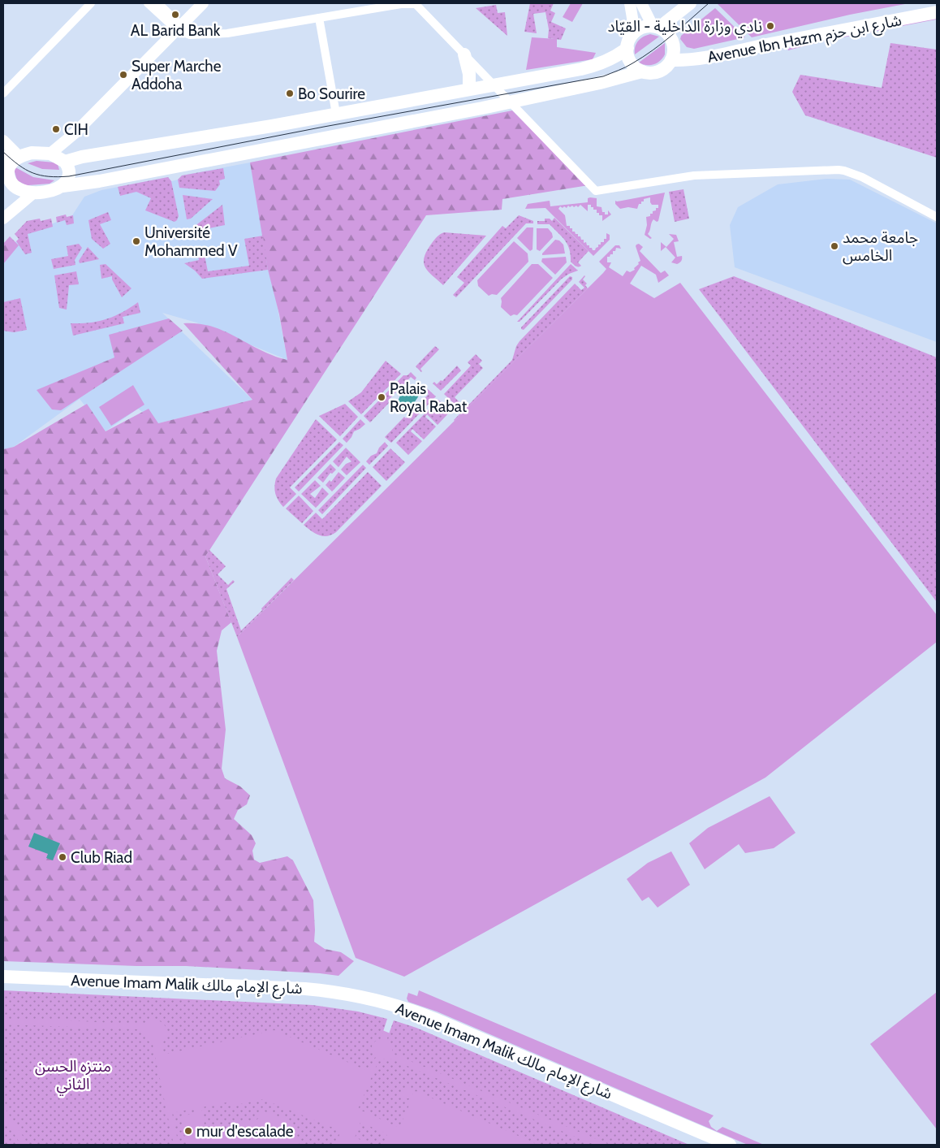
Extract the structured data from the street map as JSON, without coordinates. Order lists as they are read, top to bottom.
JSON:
{
  "streets": {
    "main road": ["Avenue Ibn Hazm شارع ابن حزم", "Avenue Imam Malik شارع الإمام مالك"]
  },
  "parks": ["منتزه الحسن الثاني"],
  "places": [
    "AL Barid Bank",
    "نادي وزارة الداخلية - القيّاد",
    "Super Marche Addoha",
    "Bo Sourire",
    "CIH",
    "Université Mohammed V",
    "جامعة محمد الخامس",
    "Palais Royal Rabat",
    "Club Riad",
    "mur d'escalade"
  ]
}
